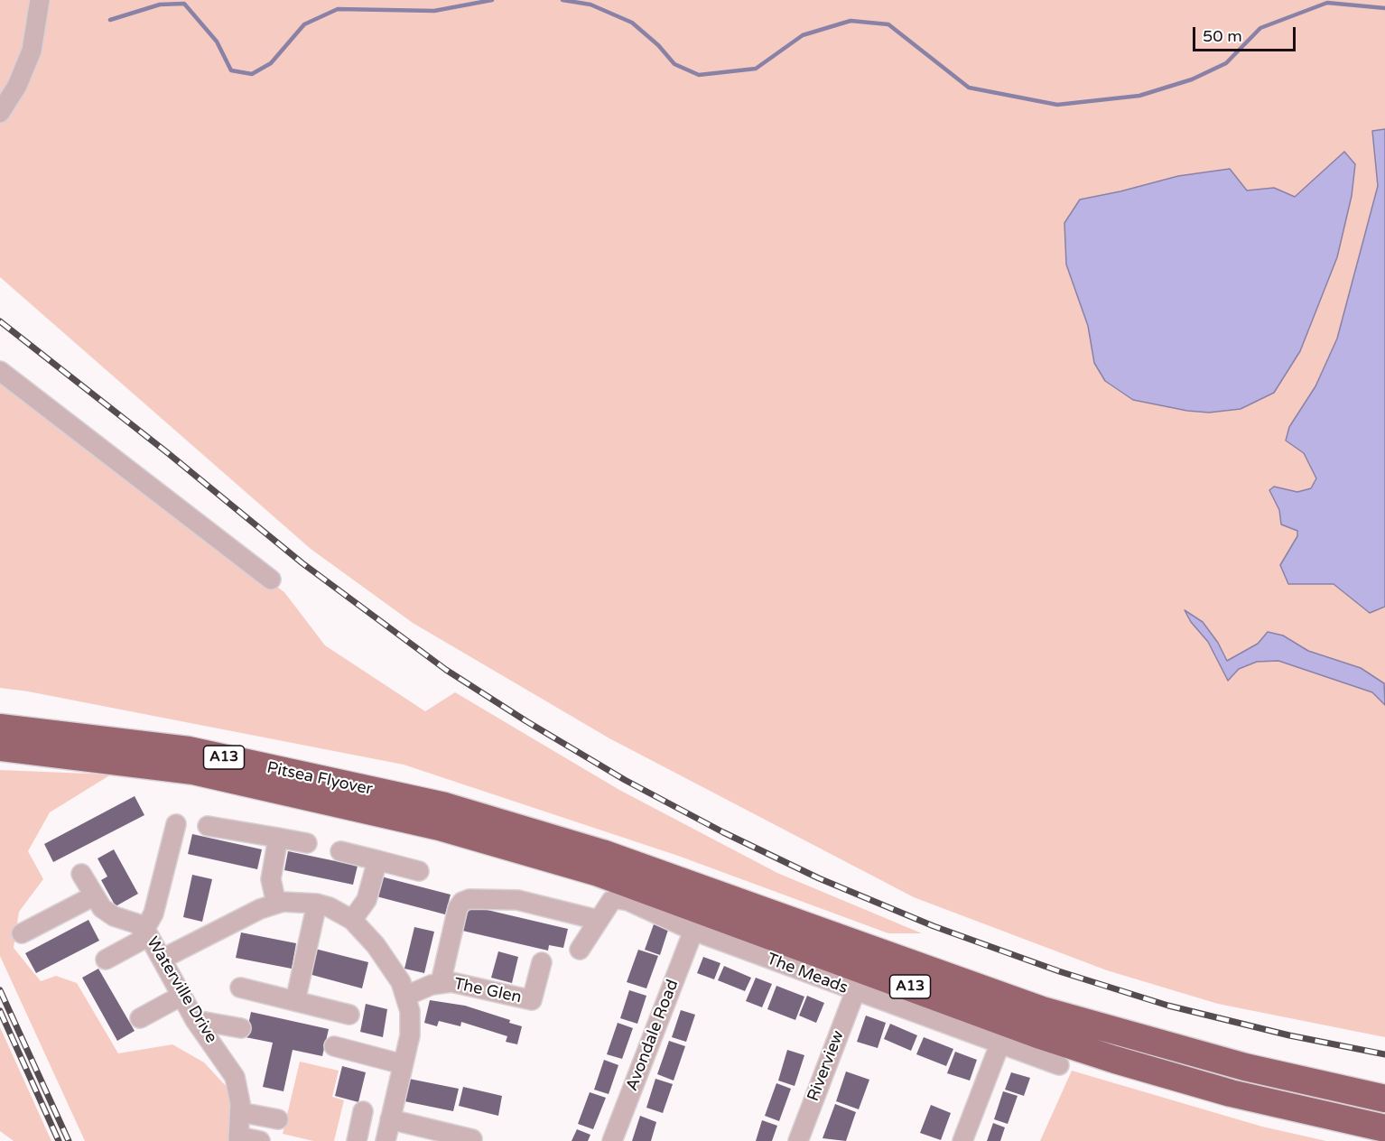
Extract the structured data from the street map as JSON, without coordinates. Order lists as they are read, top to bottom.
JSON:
{
  "streets": {
    "highway": ["A13", "Pitsea Flyover"],
    "street": [
      "The Meads",
      "Waterville Drive",
      "The Glen",
      "Avondale Road",
      "Riverview"
    ]
  },
  "crossings": [
    ["A13", "Pitsea Flyover"],
    ["The Meads", "Avondale Road"],
    ["The Meads", "Riverview"]
  ],
  "scale_bar": "50 m"
}
